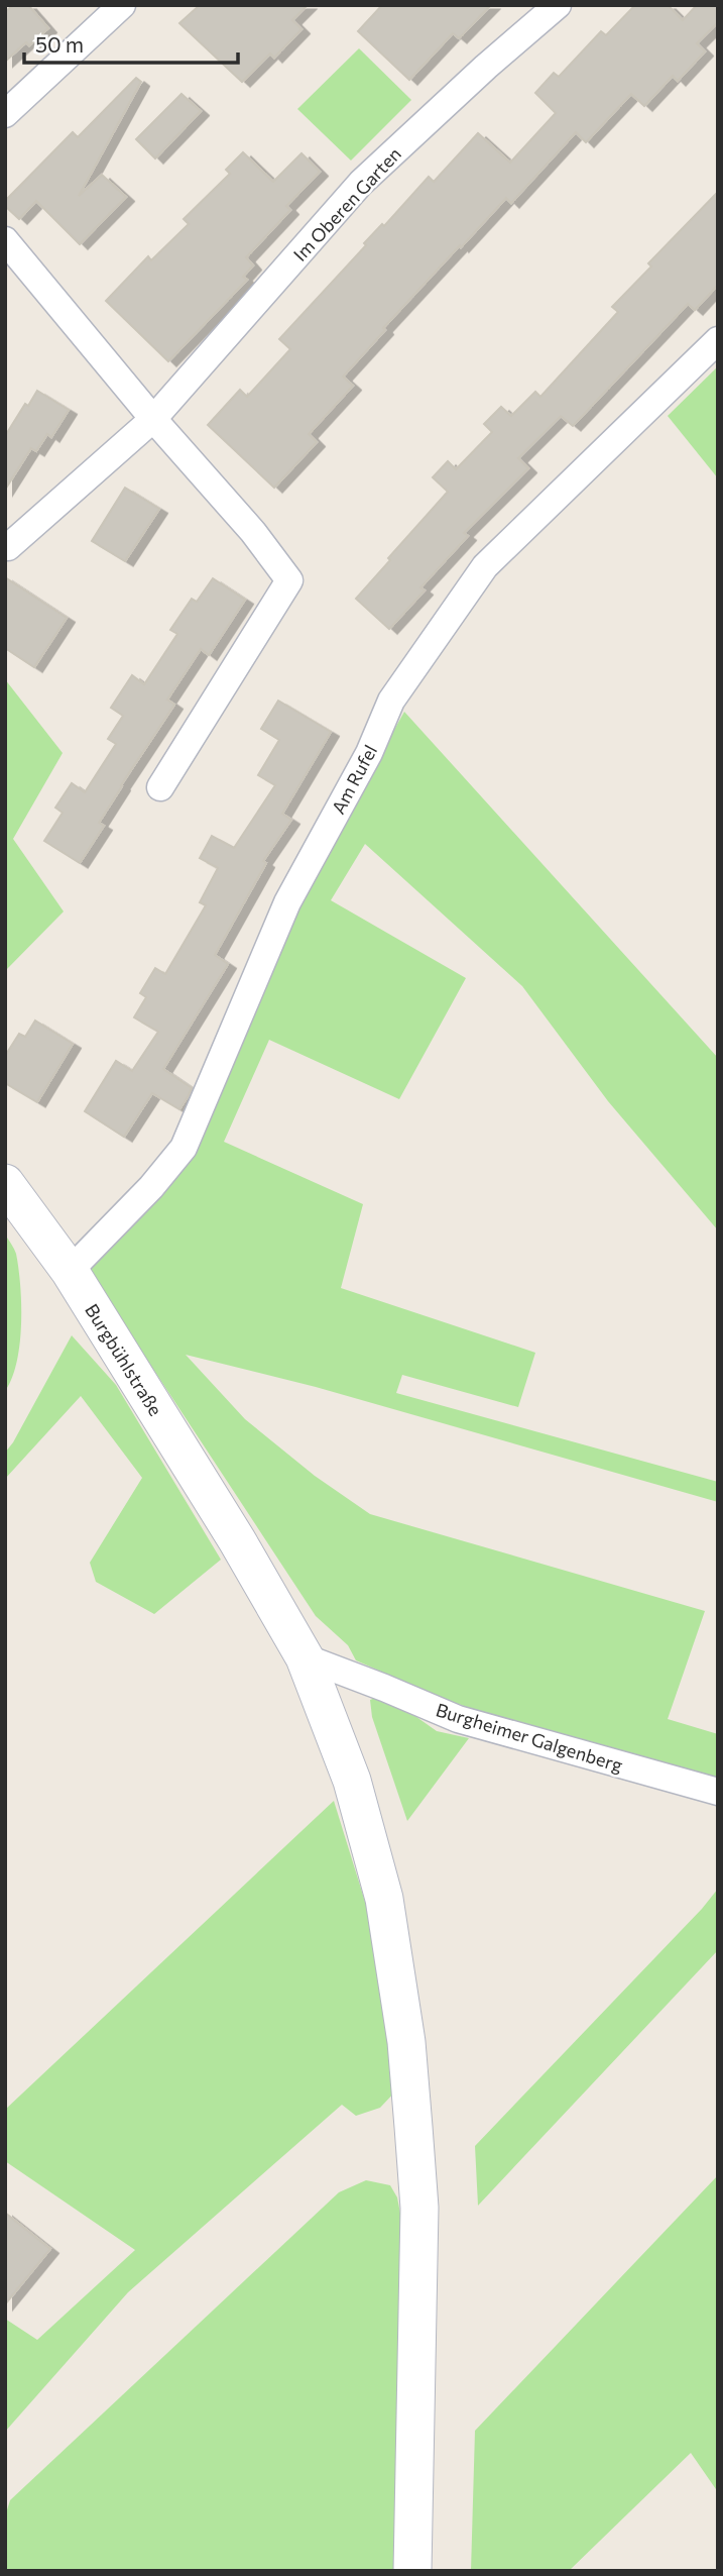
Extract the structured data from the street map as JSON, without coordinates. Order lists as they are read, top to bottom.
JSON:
{
  "streets": {
    "street": [
      "Im Oberen Garten",
      "Am Rufel",
      "Burgbühlstraße",
      "Burgheimer Galgenberg"
    ]
  },
  "crossings": [
    ["Am Rufel", "Burgbühlstraße"],
    ["Burgbühlstraße", "Burgheimer Galgenberg"]
  ],
  "scale_bar": "50 m"
}
